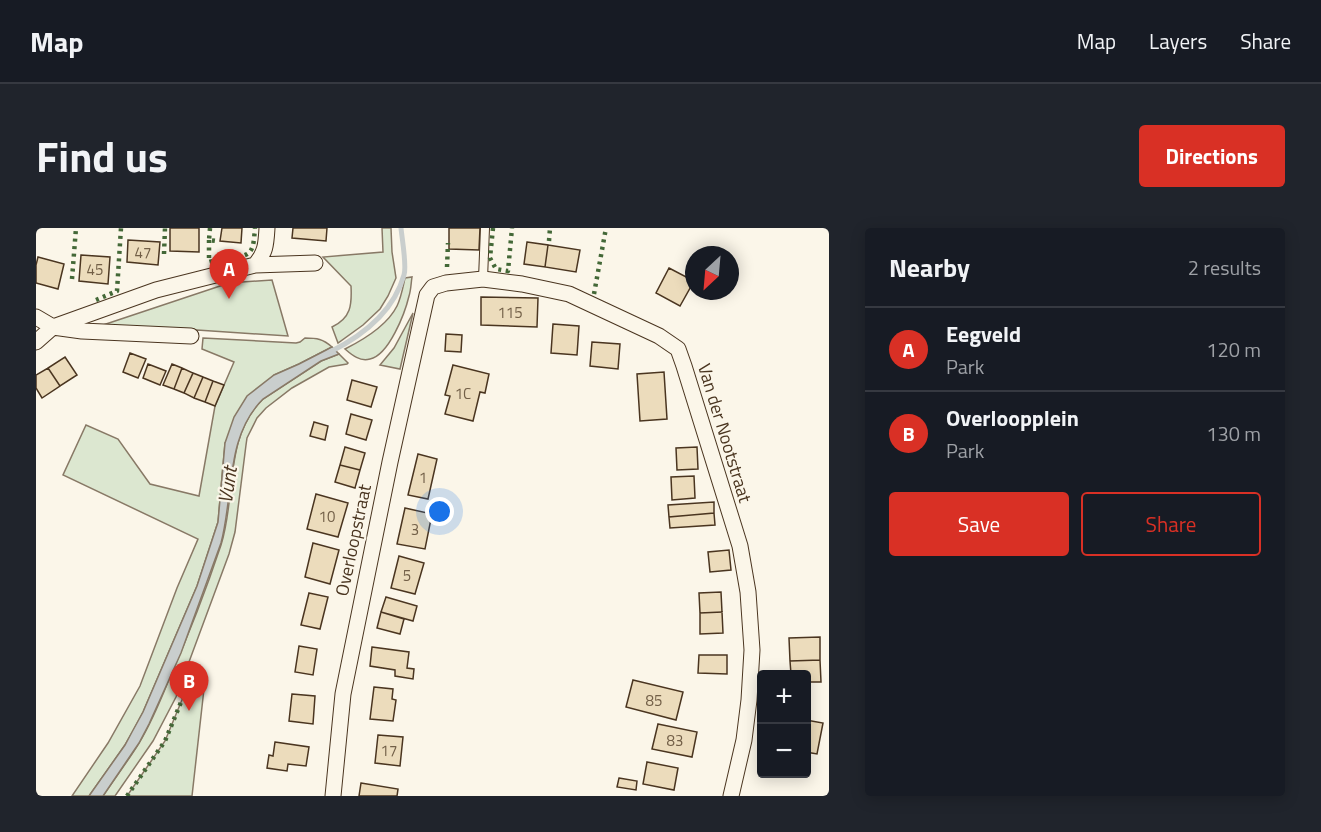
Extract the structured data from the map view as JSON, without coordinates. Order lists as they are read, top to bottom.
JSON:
{
  "streets": {
    "street": ["Van der Nootstraat", "Overloopstraat"]
  },
  "crossings": [
    ["Van der Nootstraat", "Overloopstraat"]
  ],
  "water": ["Vunt"],
  "house_numbers": [
    "47",
    "45",
    "115",
    "1C",
    "1",
    "10",
    "3",
    "5",
    "85",
    "83",
    "17"
  ],
  "north": "bottom left",
  "page": {
    "header": "Map",
    "nav": ["Map", "Layers", "Share"],
    "title": "Find us",
    "buttons": [
      "Directions",
      ["Save", "Share"]
    ],
    "heading": ["Nearby", "2 results"],
    "pins": ["A", "B"],
    "list": [
      {
        "mark": "A",
        "name": "Eegveld",
        "note": "Park",
        "value": "120 m"
      },
      {
        "mark": "B",
        "name": "Overloopplein",
        "note": "Park",
        "value": "130 m"
      }
    ],
    "map_buttons": ["+", "−"]
  }
}
